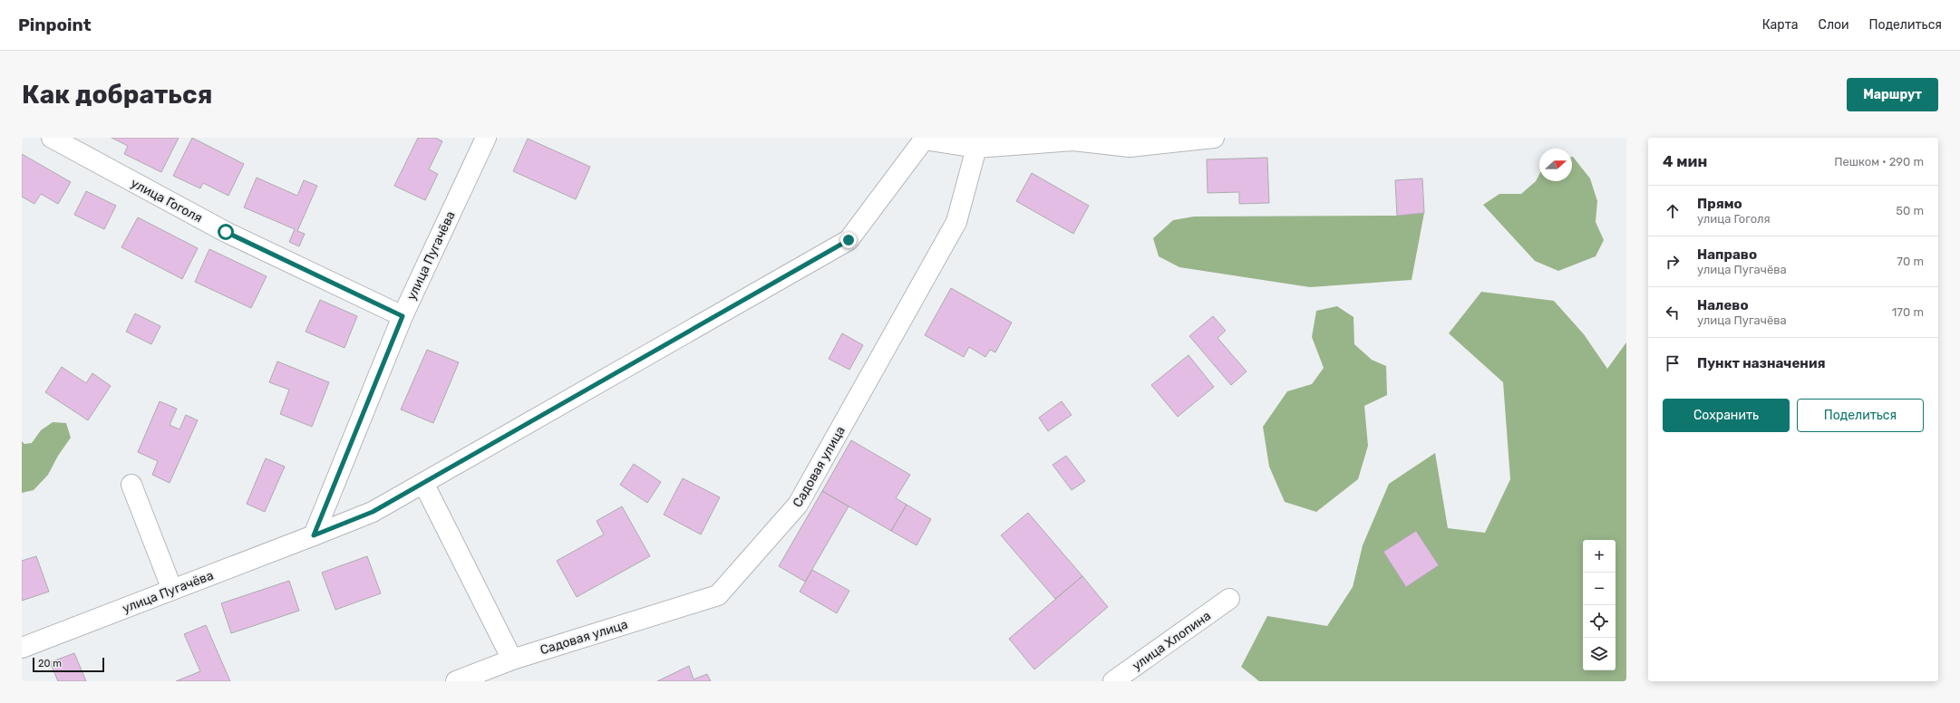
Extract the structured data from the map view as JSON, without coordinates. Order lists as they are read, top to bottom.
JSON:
{
  "streets": {
    "street": [
      "улица Гоголя",
      "улица Пугачёва",
      "Садовая улица",
      "улица Хлопина"
    ]
  },
  "crossings": [
    ["улица Гоголя", "улица Пугачёва"]
  ],
  "scale_bar": "20 m",
  "north": "right",
  "page": {
    "header": "Pinpoint",
    "nav": ["Карта", "Слои", "Поделиться"],
    "buttons": [
      "Маршрут",
      ["Сохранить", "Поделиться"]
    ],
    "title": "Как добраться",
    "heading": ["4 мин", "Пешком · 290 m"],
    "list": [
      ["Прямо", "улица Гоголя", "50 m"],
      ["Направо", "улица Пугачёва", "70 m"],
      ["Налево", "улица Пугачёва", "170 m"],
      "Пункт назначения"
    ],
    "map_buttons": ["+", "−"],
    "scale": "20 m"
  }
}
